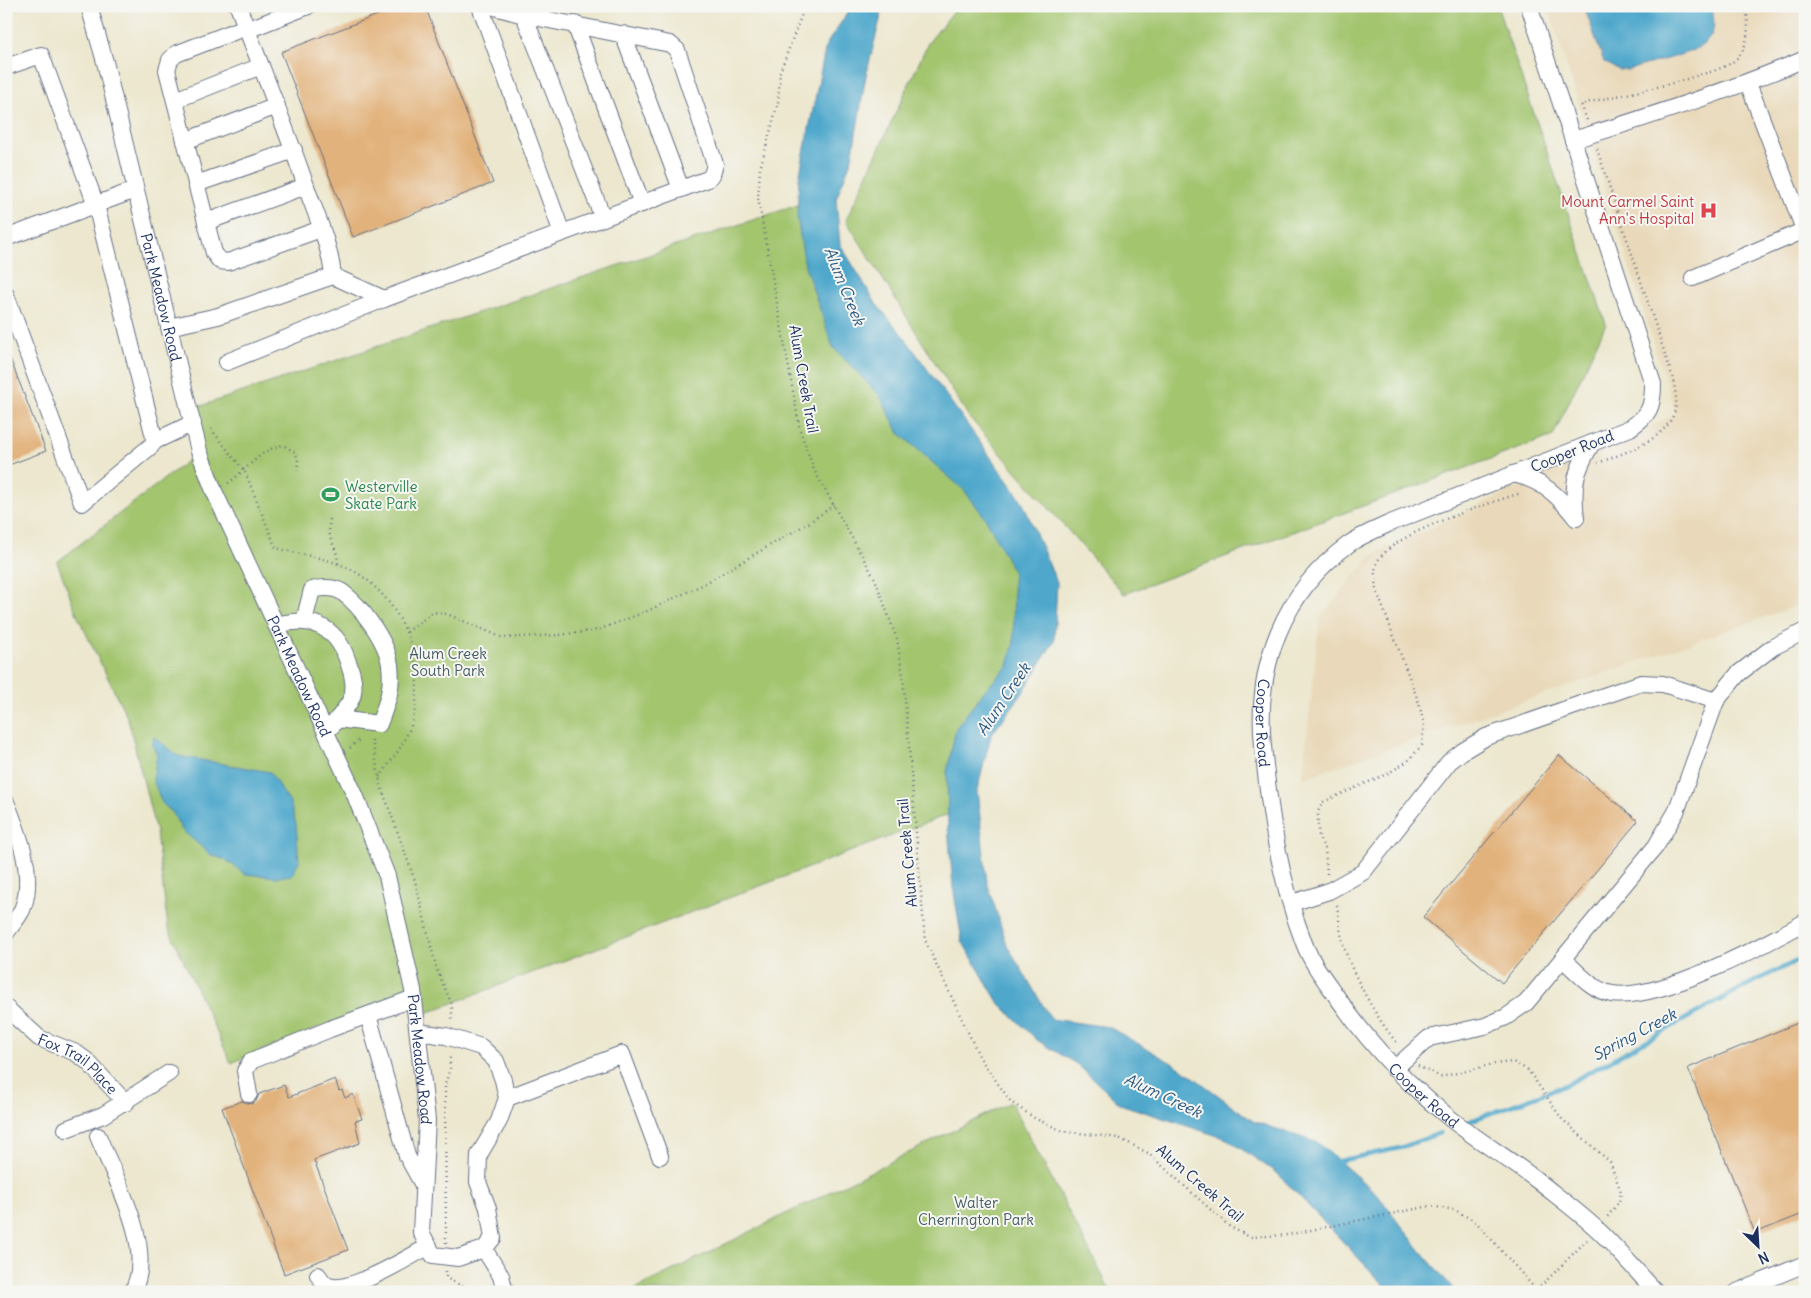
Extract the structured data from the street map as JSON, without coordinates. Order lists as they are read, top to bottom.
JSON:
{
  "streets": {
    "street": ["Park Meadow Road", "Cooper Road", "Fox Trail Place"],
    "path": ["Alum Creek Trail"]
  },
  "water": ["Alum Creek", "Spring Creek"],
  "parks": ["Alum Creek South Park", "Walter Cherrington Park"],
  "places": {
    "hospital": ["Mount Carmel Saint Ann's Hospital"],
    "sports": ["Westerville Skate Park"]
  },
  "north": "bottom right"
}
